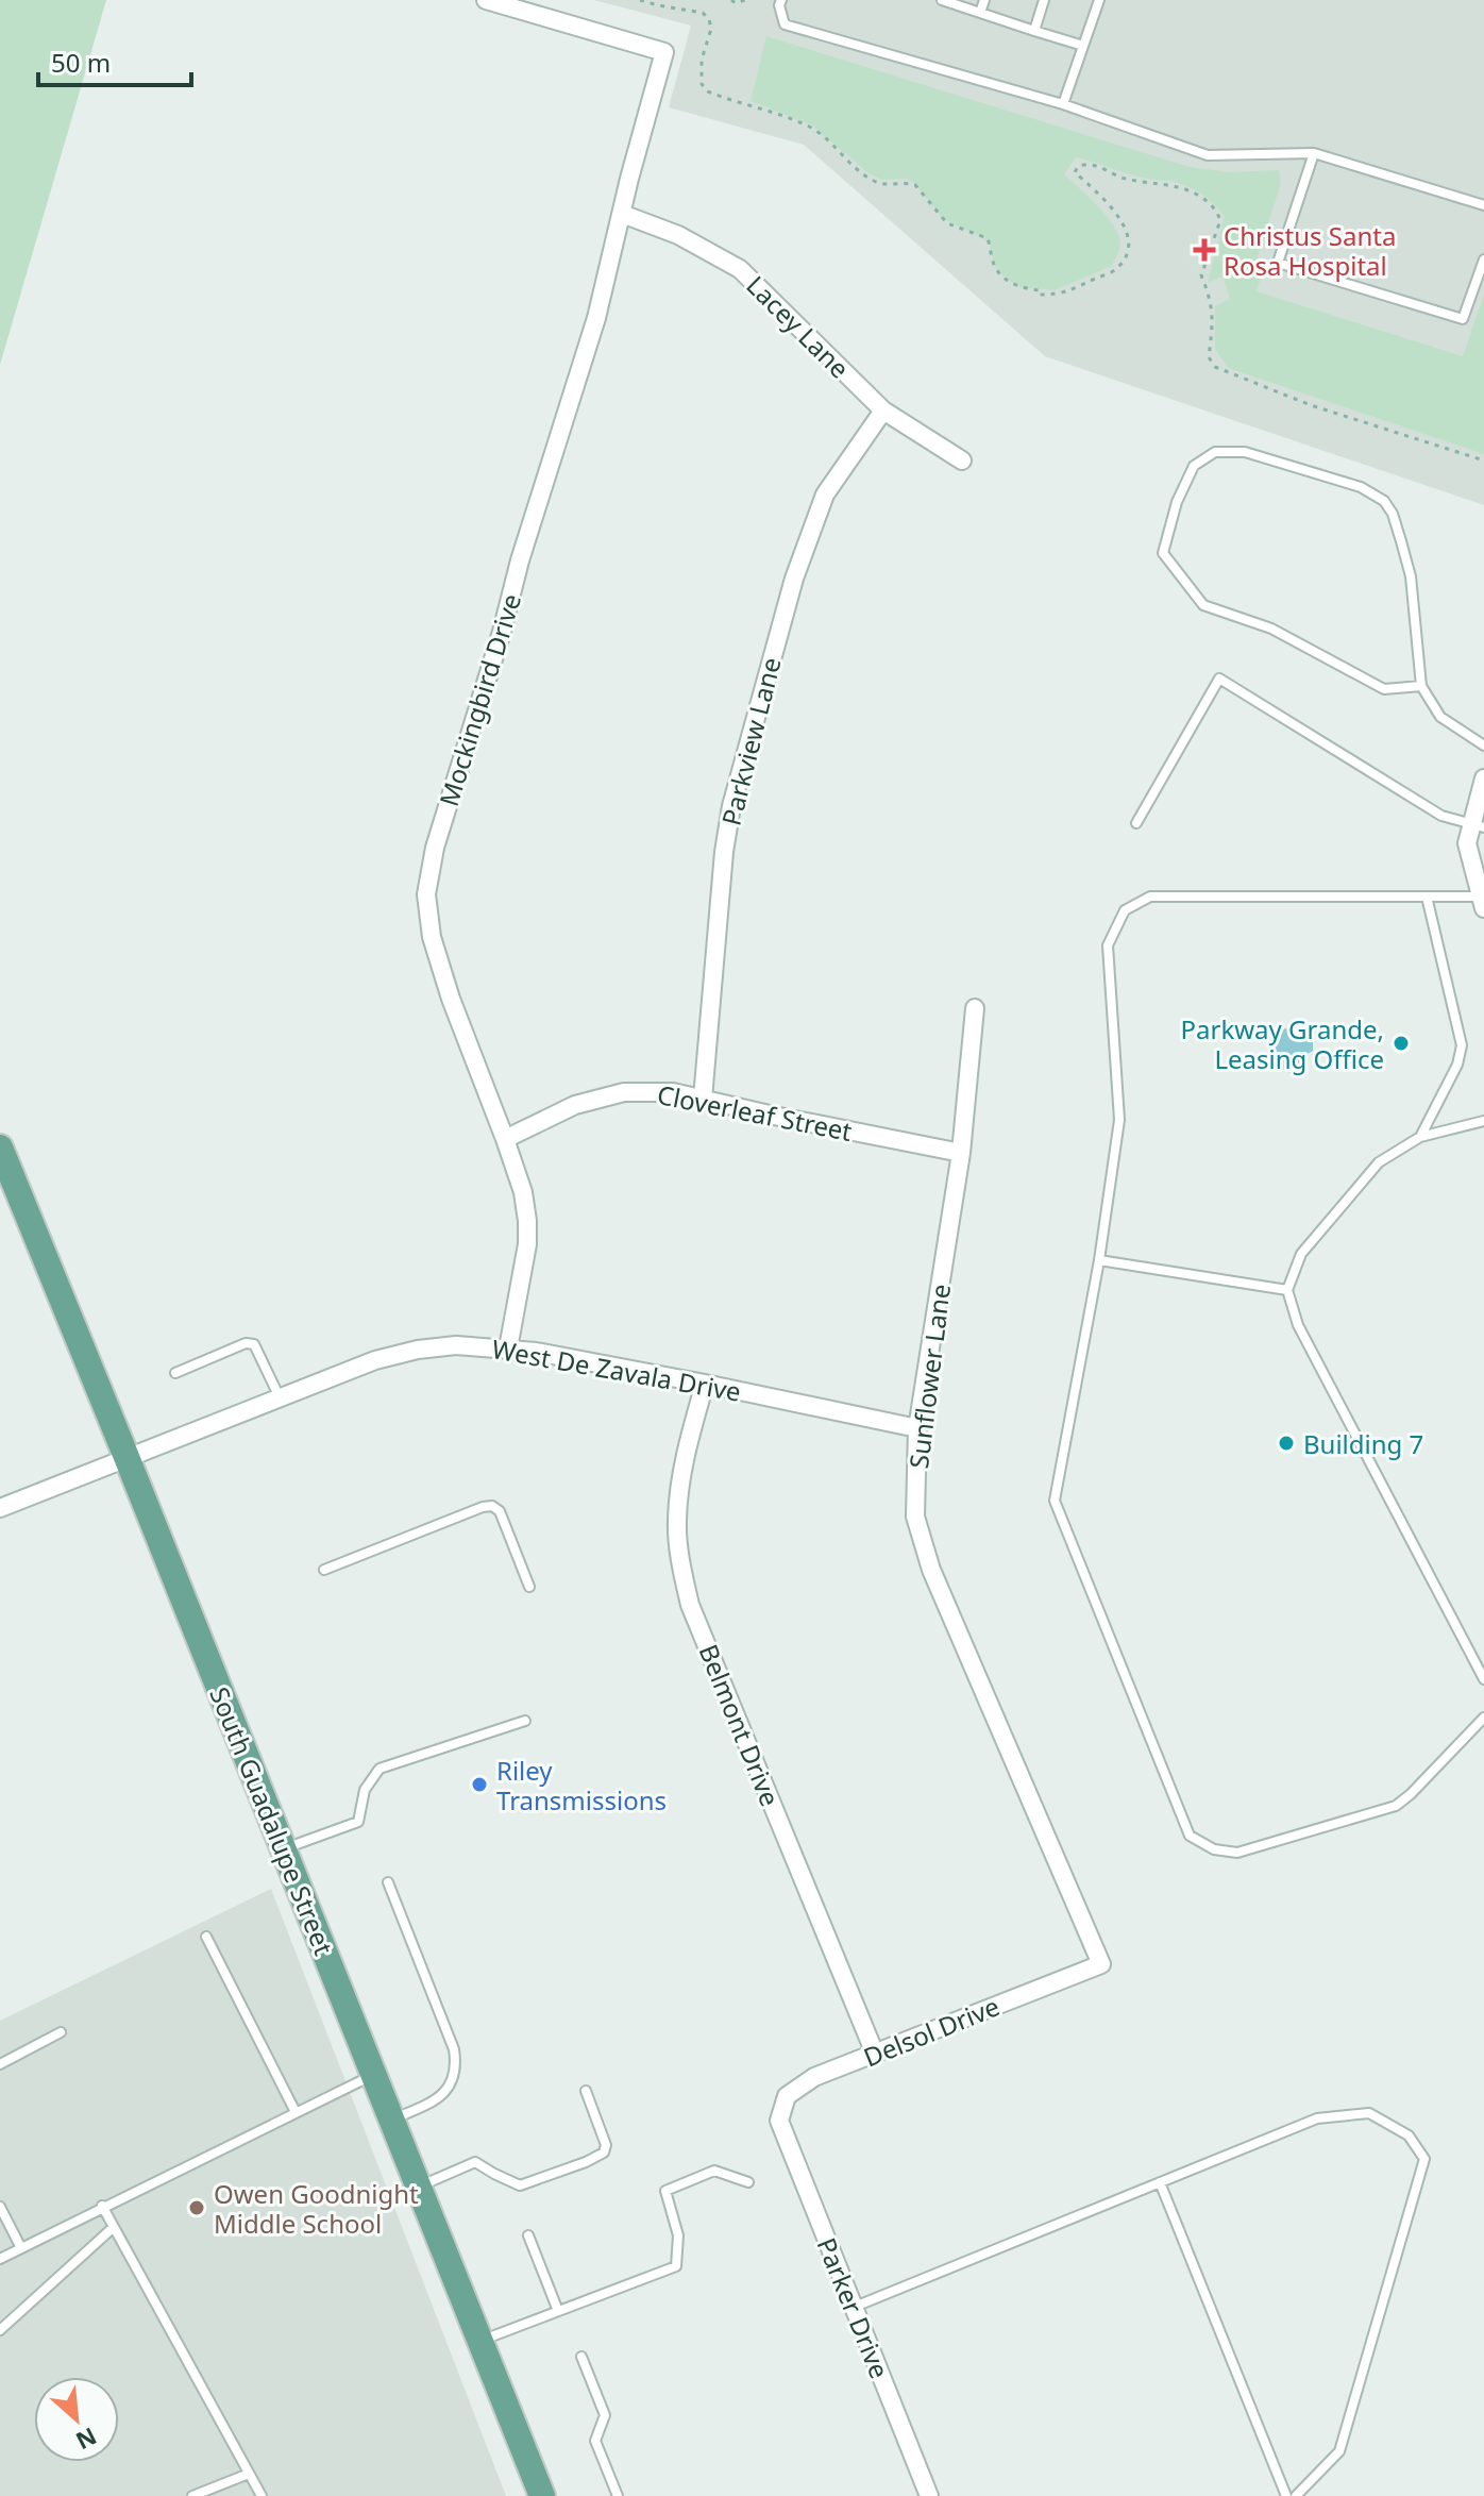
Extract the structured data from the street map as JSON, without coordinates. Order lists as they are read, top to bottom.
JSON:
{
  "streets": {
    "main road": ["South Guadalupe Street"],
    "street": [
      "Lacey Lane",
      "Mockingbird Drive",
      "Parkview Lane",
      "Cloverleaf Street",
      "West De Zavala Drive",
      "Sunflower Lane",
      "Belmont Drive",
      "Delsol Drive",
      "Parker Drive"
    ]
  },
  "crossings": [
    ["Lacey Lane", "Mockingbird Drive"],
    ["Lacey Lane", "Parkview Lane"],
    ["Mockingbird Drive", "Cloverleaf Street"],
    ["Mockingbird Drive", "West De Zavala Drive"],
    ["Parkview Lane", "Cloverleaf Street"],
    ["Cloverleaf Street", "Sunflower Lane"],
    ["West De Zavala Drive", "Sunflower Lane"],
    ["West De Zavala Drive", "Belmont Drive"],
    ["West De Zavala Drive", "South Guadalupe Street"],
    ["Sunflower Lane", "Delsol Drive"],
    ["Belmont Drive", "Delsol Drive"],
    ["Delsol Drive", "Parker Drive"]
  ],
  "places": {
    "health": ["Christus Santa Rosa Hospital"],
    "other": [
      "Parkway Grande, Leasing Office",
      "Building 7",
      "Riley Transmissions",
      "Owen Goodnight Middle School"
    ]
  },
  "scale_bar": "50 m",
  "north": "bottom right"
}
